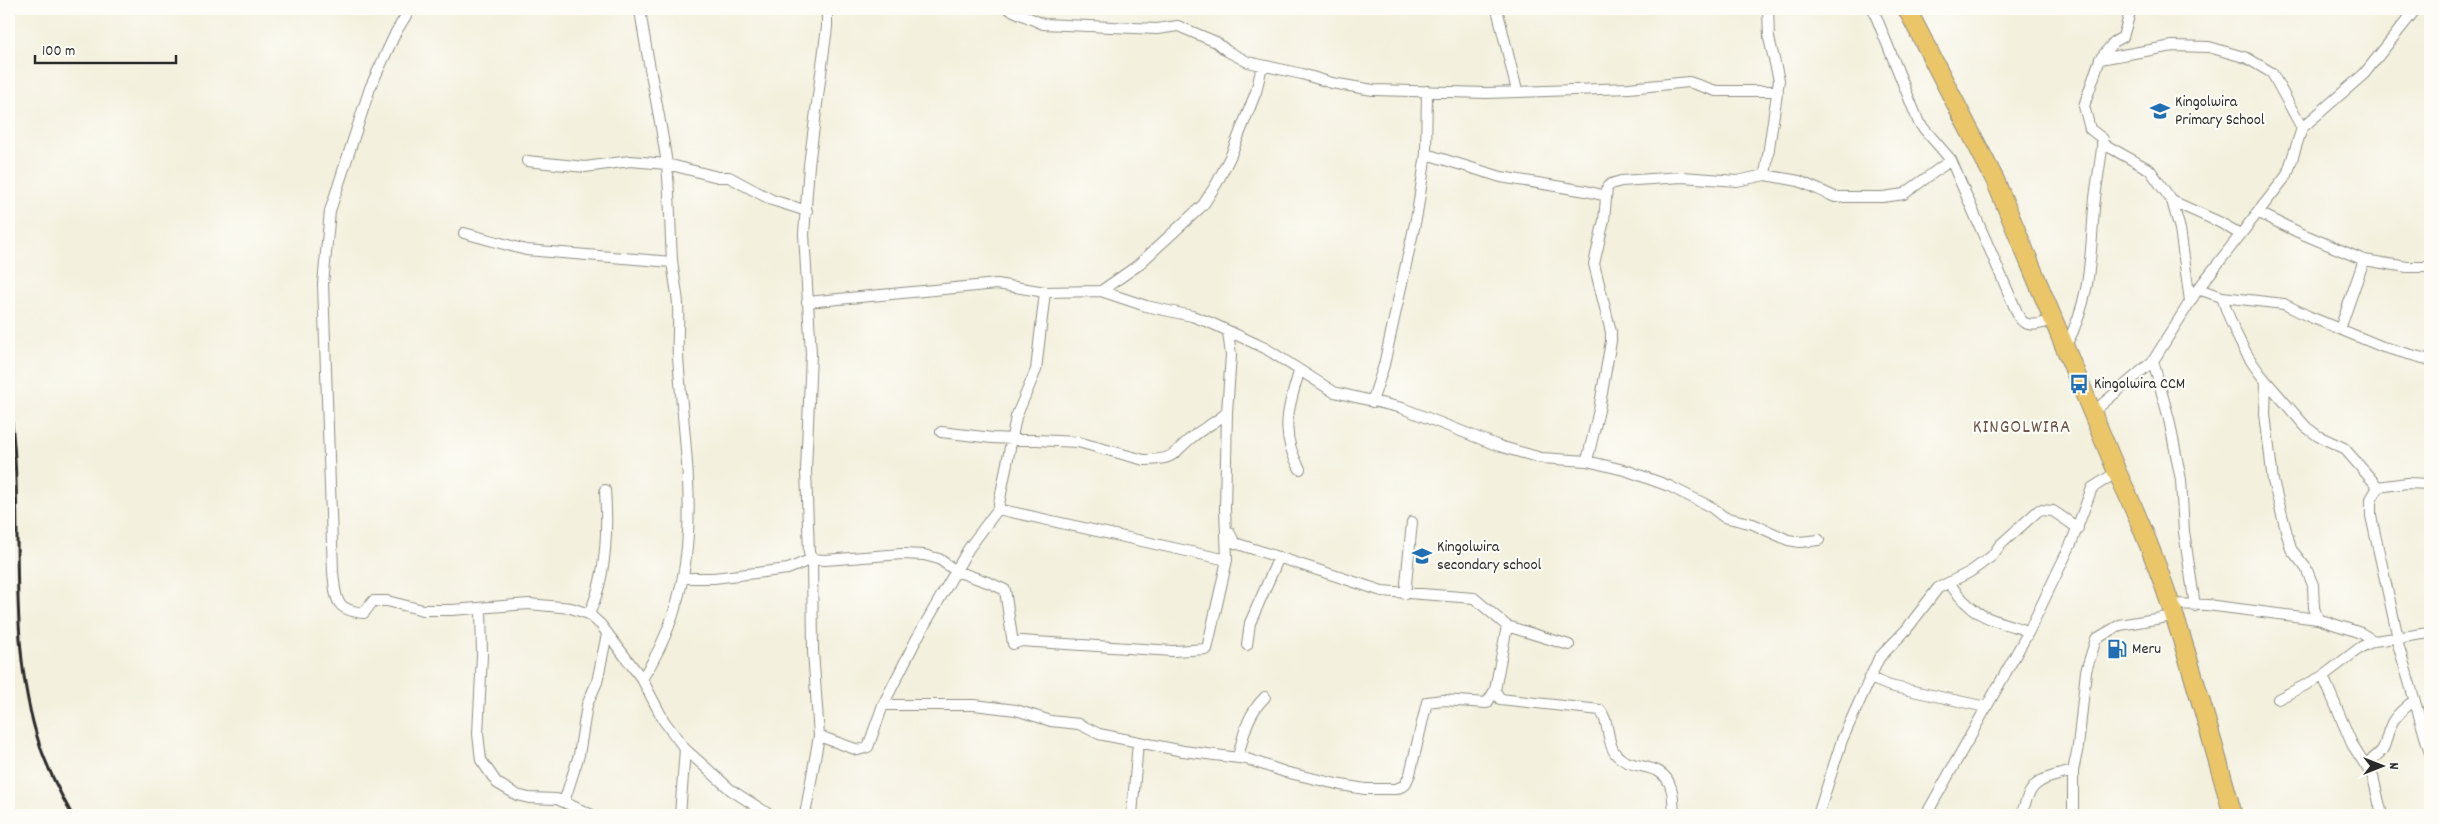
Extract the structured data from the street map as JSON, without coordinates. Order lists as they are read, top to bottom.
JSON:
{
  "districts": ["KINGOLWIRA"],
  "places": {
    "school or university": ["Kingolwira Primary School", "Kingolwira secondary school"],
    "bus stop": ["Kingolwira CCM"],
    "fuel station": ["Meru"]
  },
  "scale_bar": "100 m",
  "north": "right"
}
